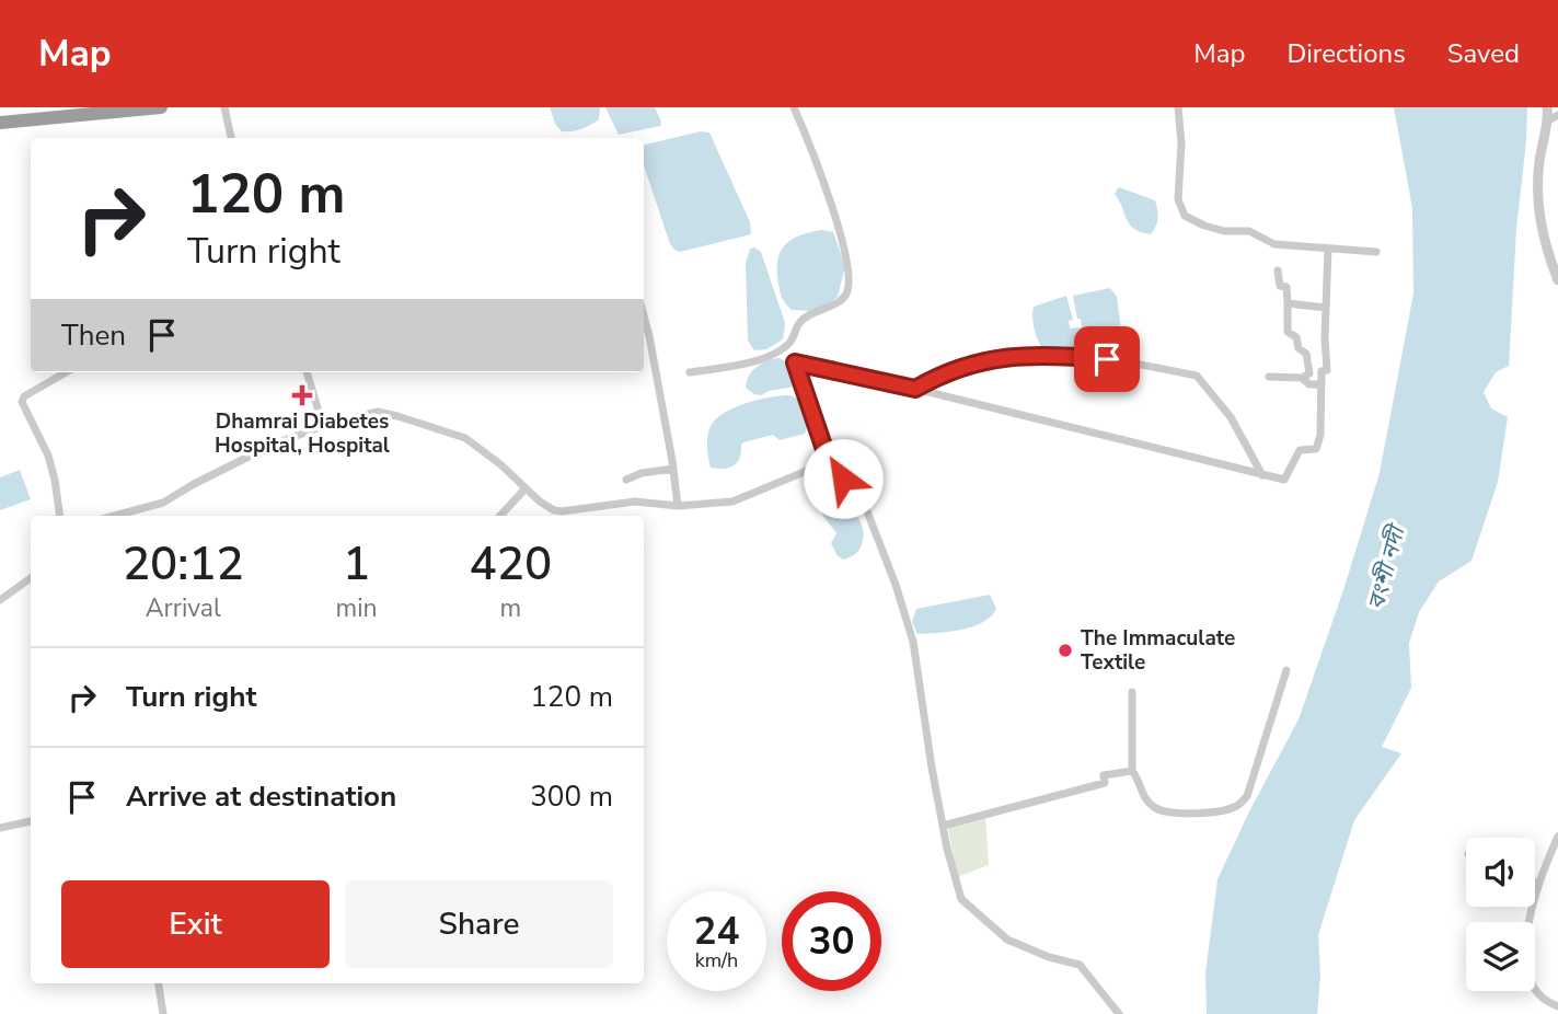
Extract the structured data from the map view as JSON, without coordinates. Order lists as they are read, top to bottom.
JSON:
{
  "water": ["বংশী নদী"],
  "places": {
    "health": ["Dhamrai Diabetes Hospital, Hospital"],
    "other": ["The Immaculate Textile"]
  },
  "page": {
    "header": "Map",
    "nav": ["Map", "Directions", "Saved"],
    "turn": ["120 m", "Turn right"],
    "then": "Then",
    "eta": [
      "20:12",
      "Arrival",
      "1",
      "min",
      "420",
      "m"
    ],
    "list": [
      {
        "name": "Turn right",
        "value": "120 m"
      },
      {
        "name": "Arrive at destination",
        "value": "300 m"
      }
    ],
    "buttons": ["Exit", "Share"],
    "speed": "24 km/h",
    "limit": "30"
  }
}
